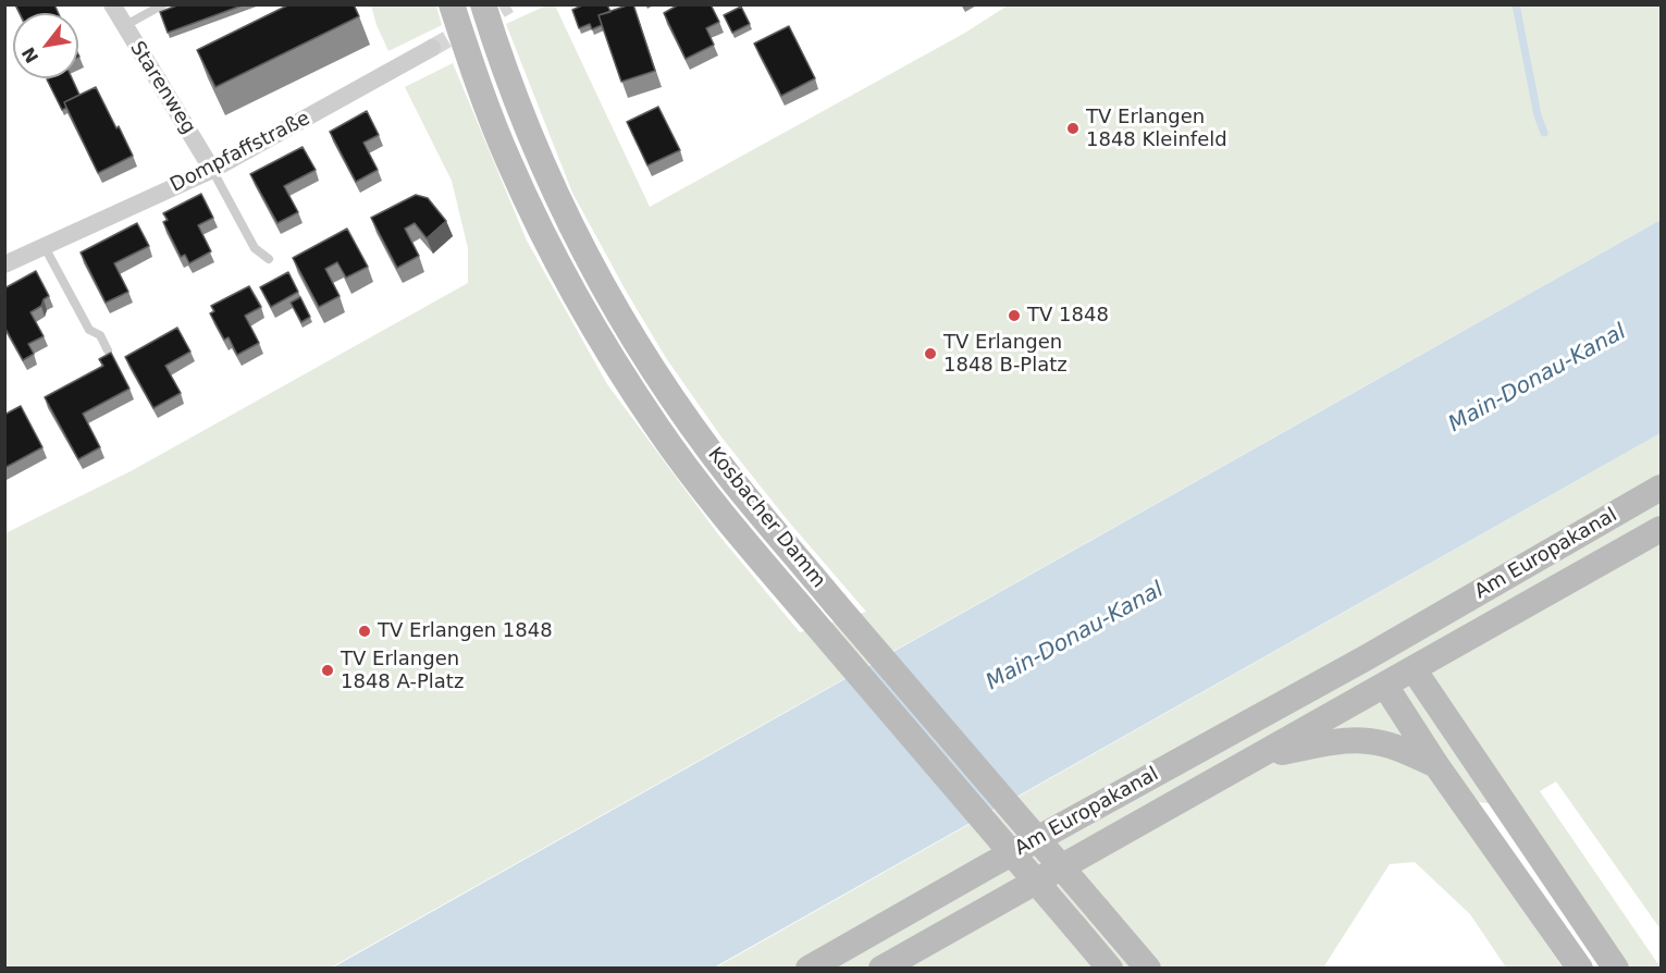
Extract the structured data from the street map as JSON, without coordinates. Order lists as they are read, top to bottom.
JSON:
{
  "streets": {
    "street": [
      "Starenweg",
      "Dompfaffstraße",
      "Kosbacher Damm",
      "Am Europakanal"
    ]
  },
  "crossings": [
    ["Starenweg", "Dompfaffstraße"]
  ],
  "water": ["Main-Donau-Kanal"],
  "places": [
    "TV Erlangen 1848 Kleinfeld",
    "TV 1848",
    "TV Erlangen 1848 B-Platz",
    "TV Erlangen 1848",
    "TV Erlangen 1848 A-Platz"
  ],
  "north": "bottom left"
}
